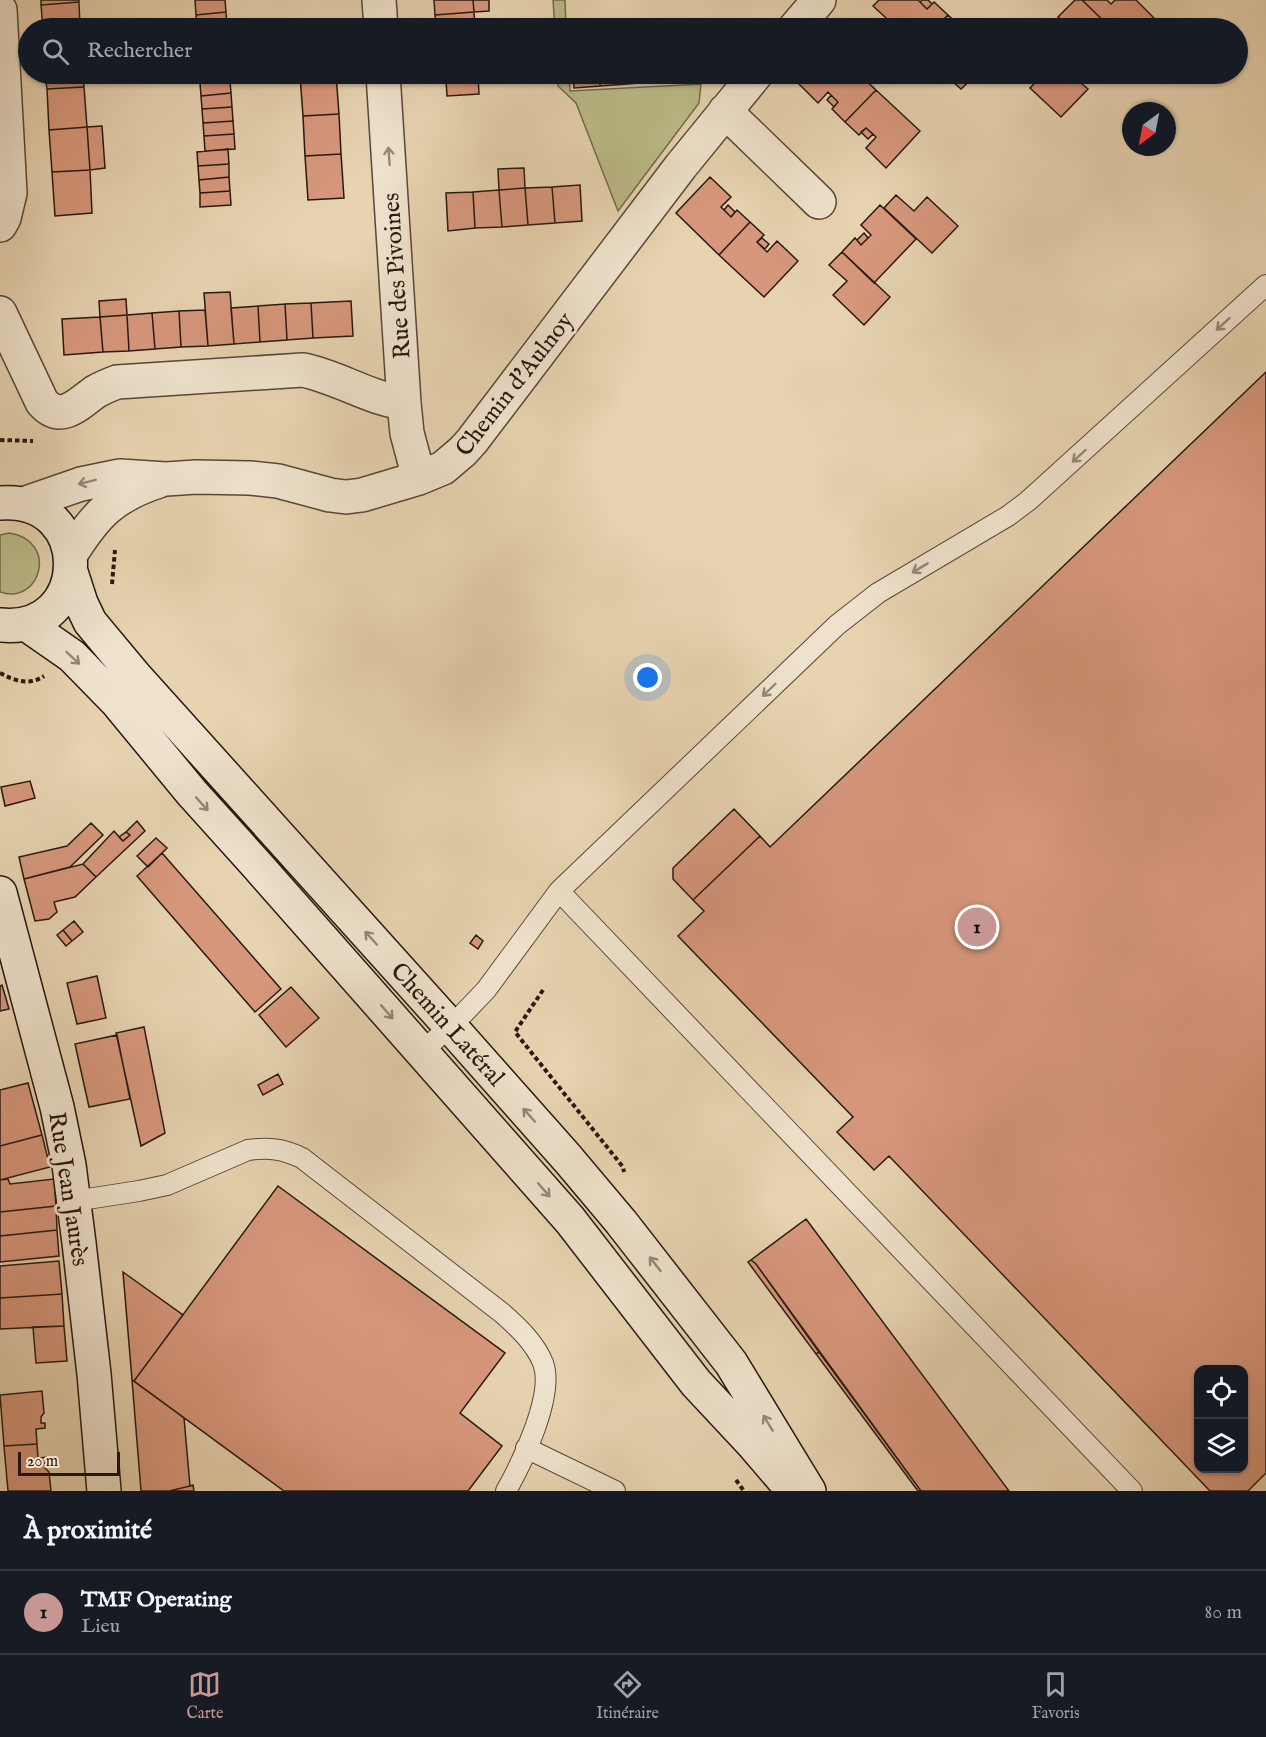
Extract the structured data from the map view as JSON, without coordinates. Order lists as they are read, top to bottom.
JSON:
{
  "streets": {
    "street": [
      "Rue des Pivoines",
      "Chemin d'Aulnoy",
      "Chemin Latéral",
      "Rue Jean Jaurès"
    ]
  },
  "crossings": [
    ["Rue des Pivoines", "Chemin d'Aulnoy"],
    ["Chemin d'Aulnoy", "Chemin Latéral"]
  ],
  "one_way": ["Rue des Pivoines"],
  "scale_bar": "20 m",
  "north": "bottom left",
  "page": {
    "search": "Rechercher",
    "pins": "1",
    "scale": "20 m",
    "heading": "À proximité",
    "list": [
      {
        "mark": "1",
        "name": "TMF Operating",
        "note": "Lieu",
        "value": "80 m"
      }
    ],
    "nav": ["Carte", "Itinéraire", "Favoris"]
  }
}
